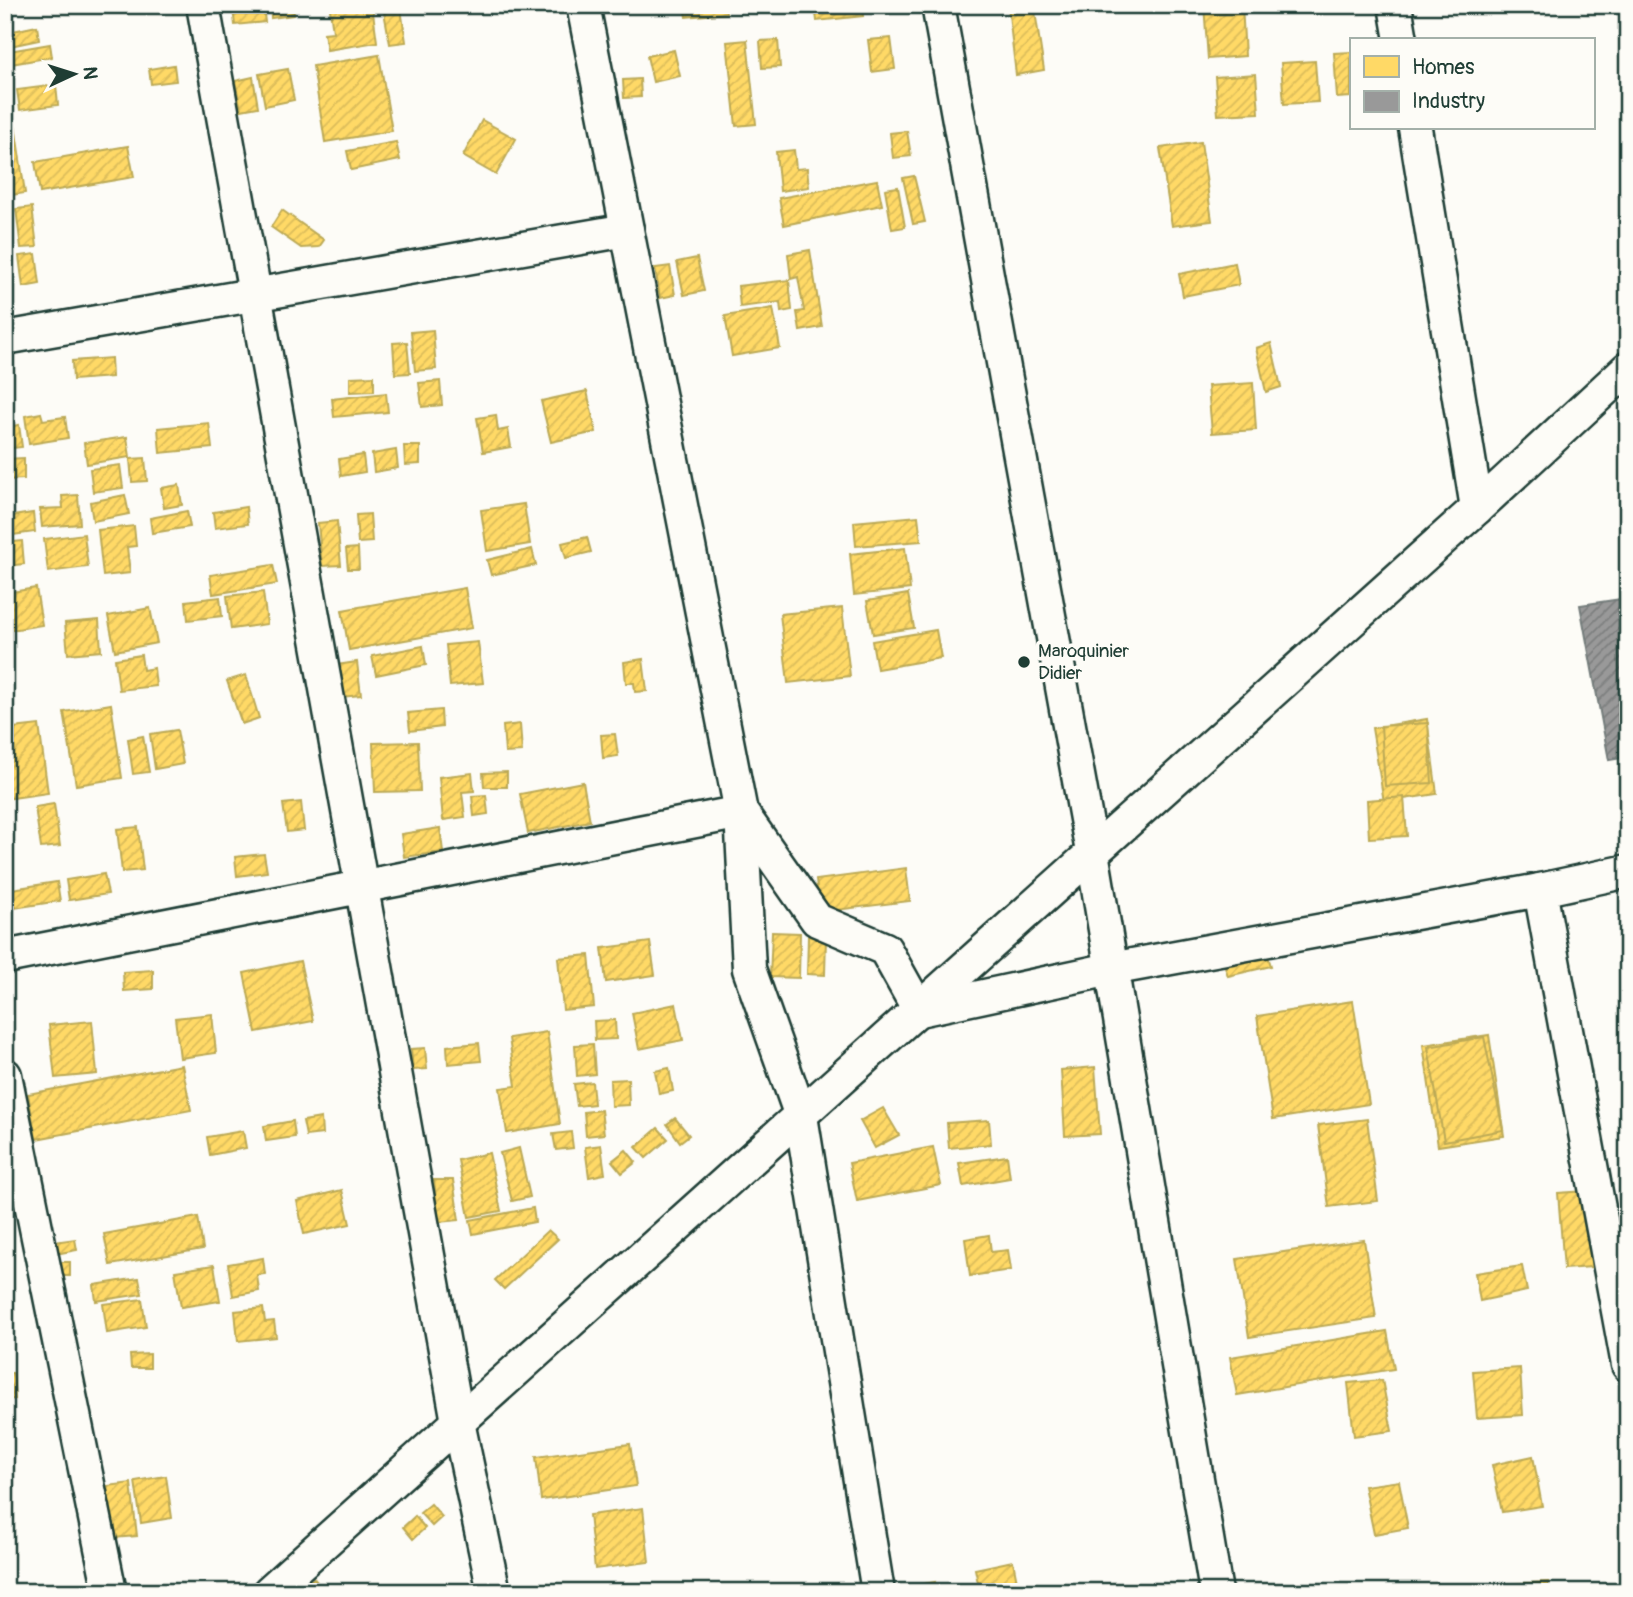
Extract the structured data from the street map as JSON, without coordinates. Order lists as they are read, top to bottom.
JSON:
{
  "places": ["Maroquinier Didier"],
  "legend": ["Homes", "Industry"],
  "north": "right"
}
